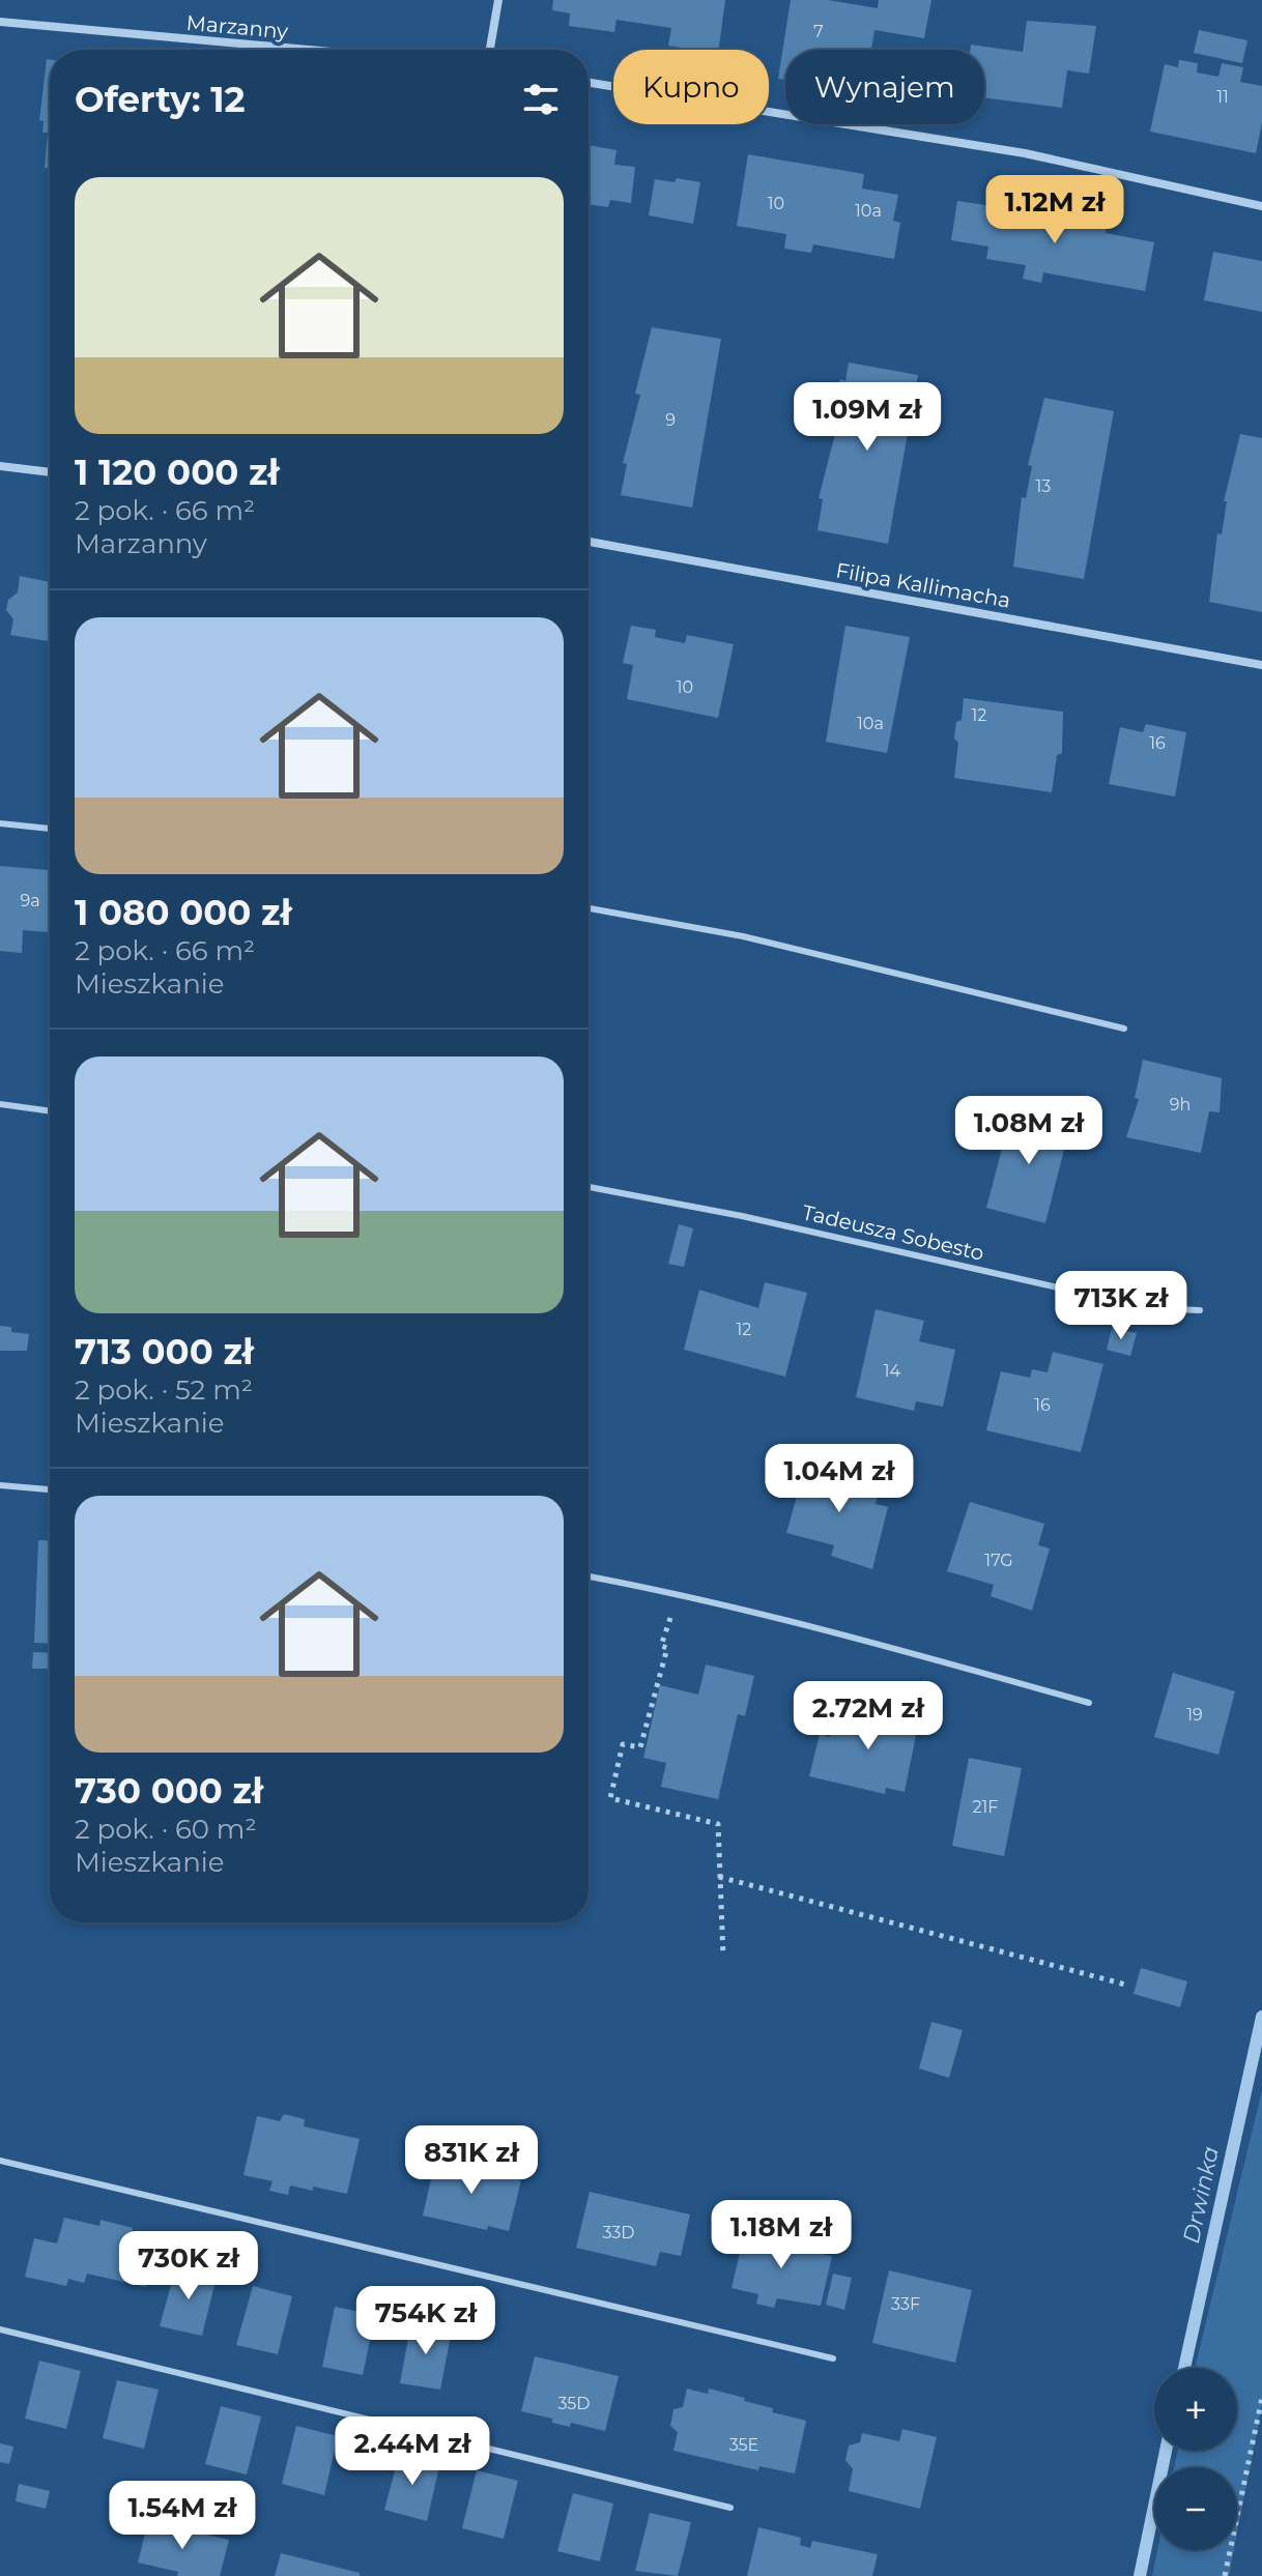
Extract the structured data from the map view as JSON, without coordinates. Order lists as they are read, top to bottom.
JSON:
{
  "streets": {
    "street": ["Marzanny", "Filipa Kallimacha"],
    "lane": ["Tadeusza Sobesto"]
  },
  "water": ["Drwinka"],
  "house_numbers": [
    "7",
    "11",
    "10",
    "10a",
    "9",
    "13",
    "10",
    "12",
    "10a",
    "16",
    "9a",
    "9h",
    "12",
    "14",
    "16",
    "17G",
    "19",
    "21F",
    "33D",
    "33F",
    "35D",
    "35E"
  ],
  "page": {
    "chip": ["Kupno", "Wynajem"],
    "heading": "Oferty: 12",
    "list": [
      {
        "name": "1 120 000 zł",
        "note": "2 pok. · 66 m² · Marzanny"
      },
      {
        "name": "1 080 000 zł",
        "note": "2 pok. · 66 m² · Mieszkanie"
      },
      {
        "name": "713 000 zł",
        "note": "2 pok. · 52 m² · Mieszkanie"
      },
      {
        "name": "730 000 zł",
        "note": "2 pok. · 60 m² · Mieszkanie"
      }
    ],
    "price": [
      "1.12M zł",
      "1.09M zł",
      "1.08M zł",
      "713K zł",
      "1.04M zł",
      "2.72M zł",
      "831K zł",
      "1.18M zł",
      "730K zł",
      "754K zł",
      "2.44M zł",
      "1.54M zł"
    ],
    "map_buttons": ["+", "−"]
  }
}
